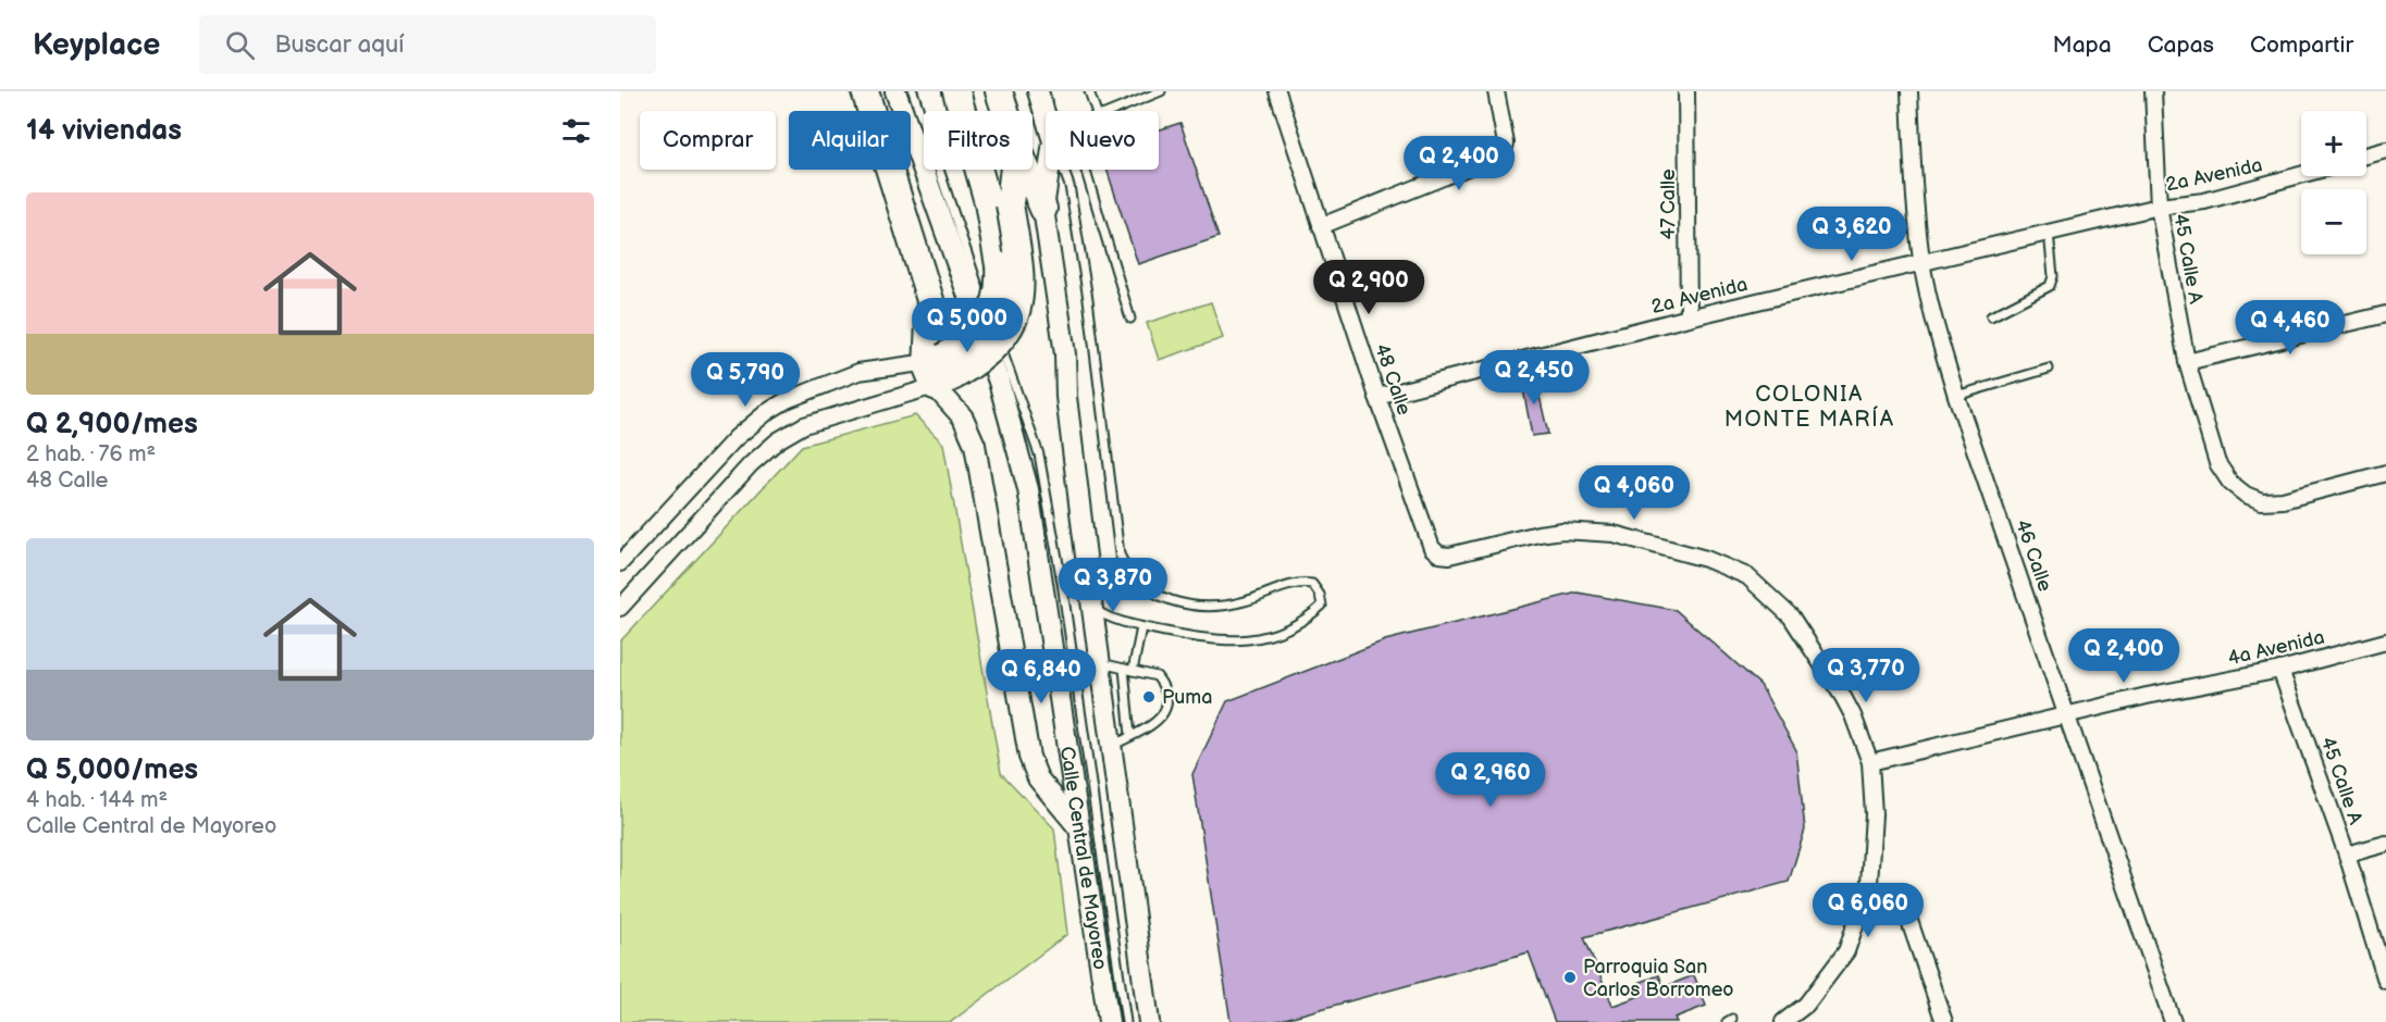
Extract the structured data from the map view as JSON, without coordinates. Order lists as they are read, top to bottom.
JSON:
{
  "streets": {
    "main road": ["Calle Central de Mayoreo"],
    "street": [
      "2a Avenida",
      "47 Calle",
      "45 Calle A",
      "48 Calle",
      "46 Calle",
      "4a Avenida"
    ]
  },
  "crossings": [
    ["2a Avenida", "47 Calle"],
    ["2a Avenida", "45 Calle A"],
    ["2a Avenida", "48 Calle"],
    ["2a Avenida", "46 Calle"],
    ["45 Calle A", "4a Avenida"],
    ["48 Calle", "4a Avenida"],
    ["46 Calle", "4a Avenida"]
  ],
  "districts": ["COLONIA MONTE MARÍA"],
  "places": ["Puma", "Parroquia San Carlos Borromeo"],
  "page": {
    "header": "Keyplace",
    "search": "Buscar aquí",
    "nav": ["Mapa", "Capas", "Compartir"],
    "heading": "14 viviendas",
    "map_buttons": ["+", "−"],
    "chip": [
      "Comprar",
      "Alquilar",
      "Filtros",
      "Nuevo"
    ],
    "price": [
      "Q 2,400",
      "Q 3,620",
      "Q 2,900",
      "Q 5,000",
      "Q 4,460",
      "Q 2,450",
      "Q 5,790",
      "Q 4,060",
      "Q 3,870",
      "Q 2,400",
      "Q 3,770",
      "Q 6,840",
      "Q 2,960",
      "Q 6,060"
    ],
    "list": [
      {
        "name": "Q 2,900/mes",
        "note": "2 hab. · 76 m² · 48 Calle"
      },
      {
        "name": "Q 5,000/mes",
        "note": "4 hab. · 144 m² · Calle Central de Mayoreo"
      }
    ]
  }
}
